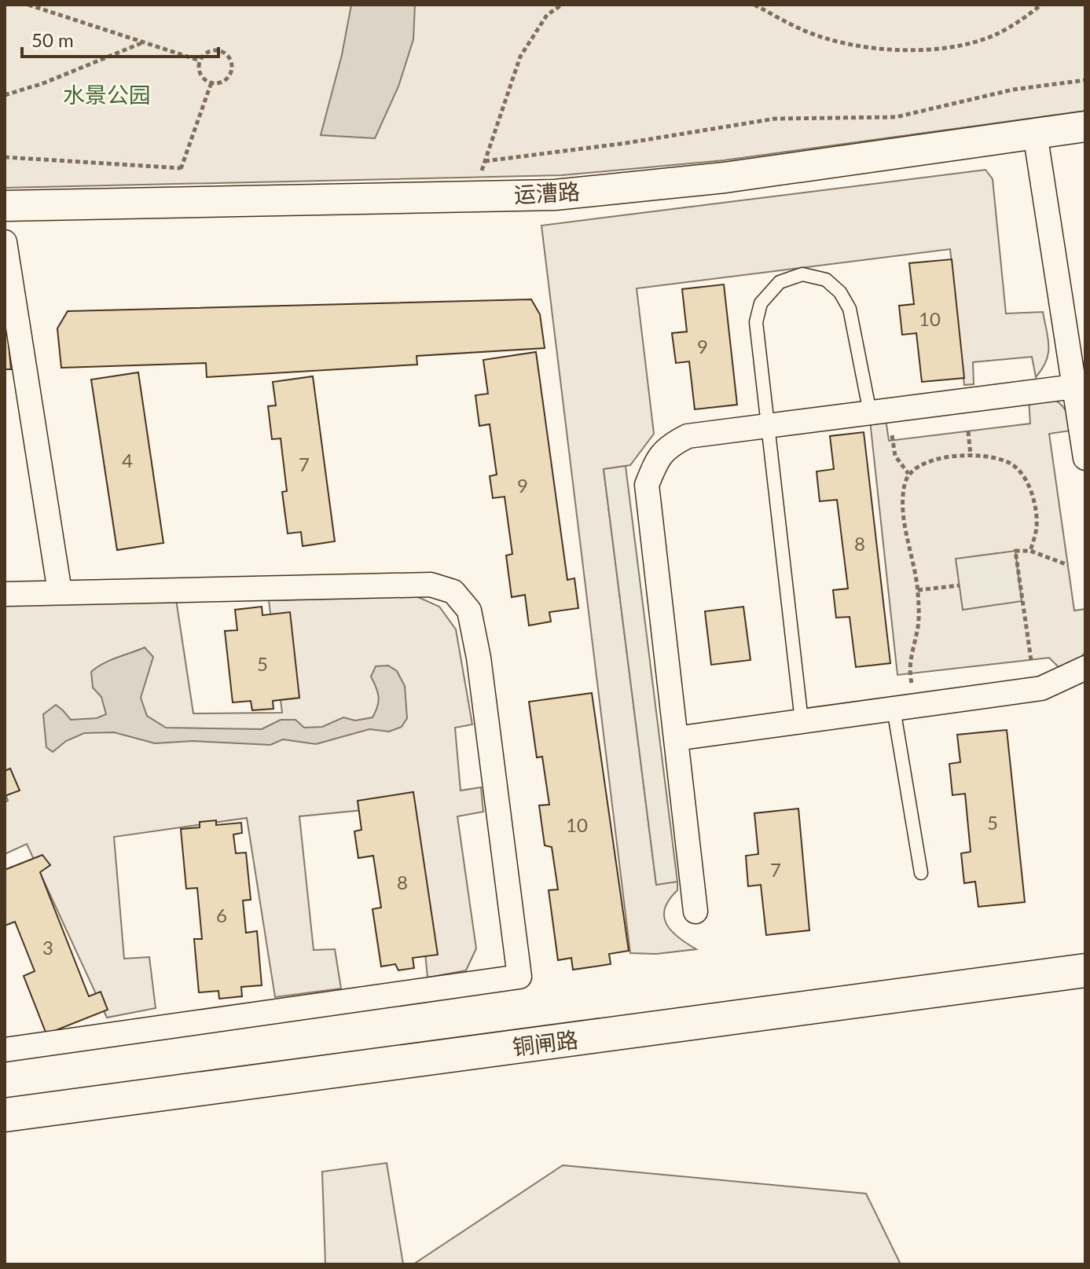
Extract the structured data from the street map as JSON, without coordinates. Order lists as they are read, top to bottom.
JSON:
{
  "streets": {
    "main road": ["铜闸路"],
    "street": ["运漕路"]
  },
  "parks": ["水景公园"],
  "house_numbers": [
    "10",
    "9",
    "4",
    "7",
    "9",
    "8",
    "5",
    "5",
    "10",
    "7",
    "8",
    "6",
    "3"
  ],
  "scale_bar": "50 m"
}
